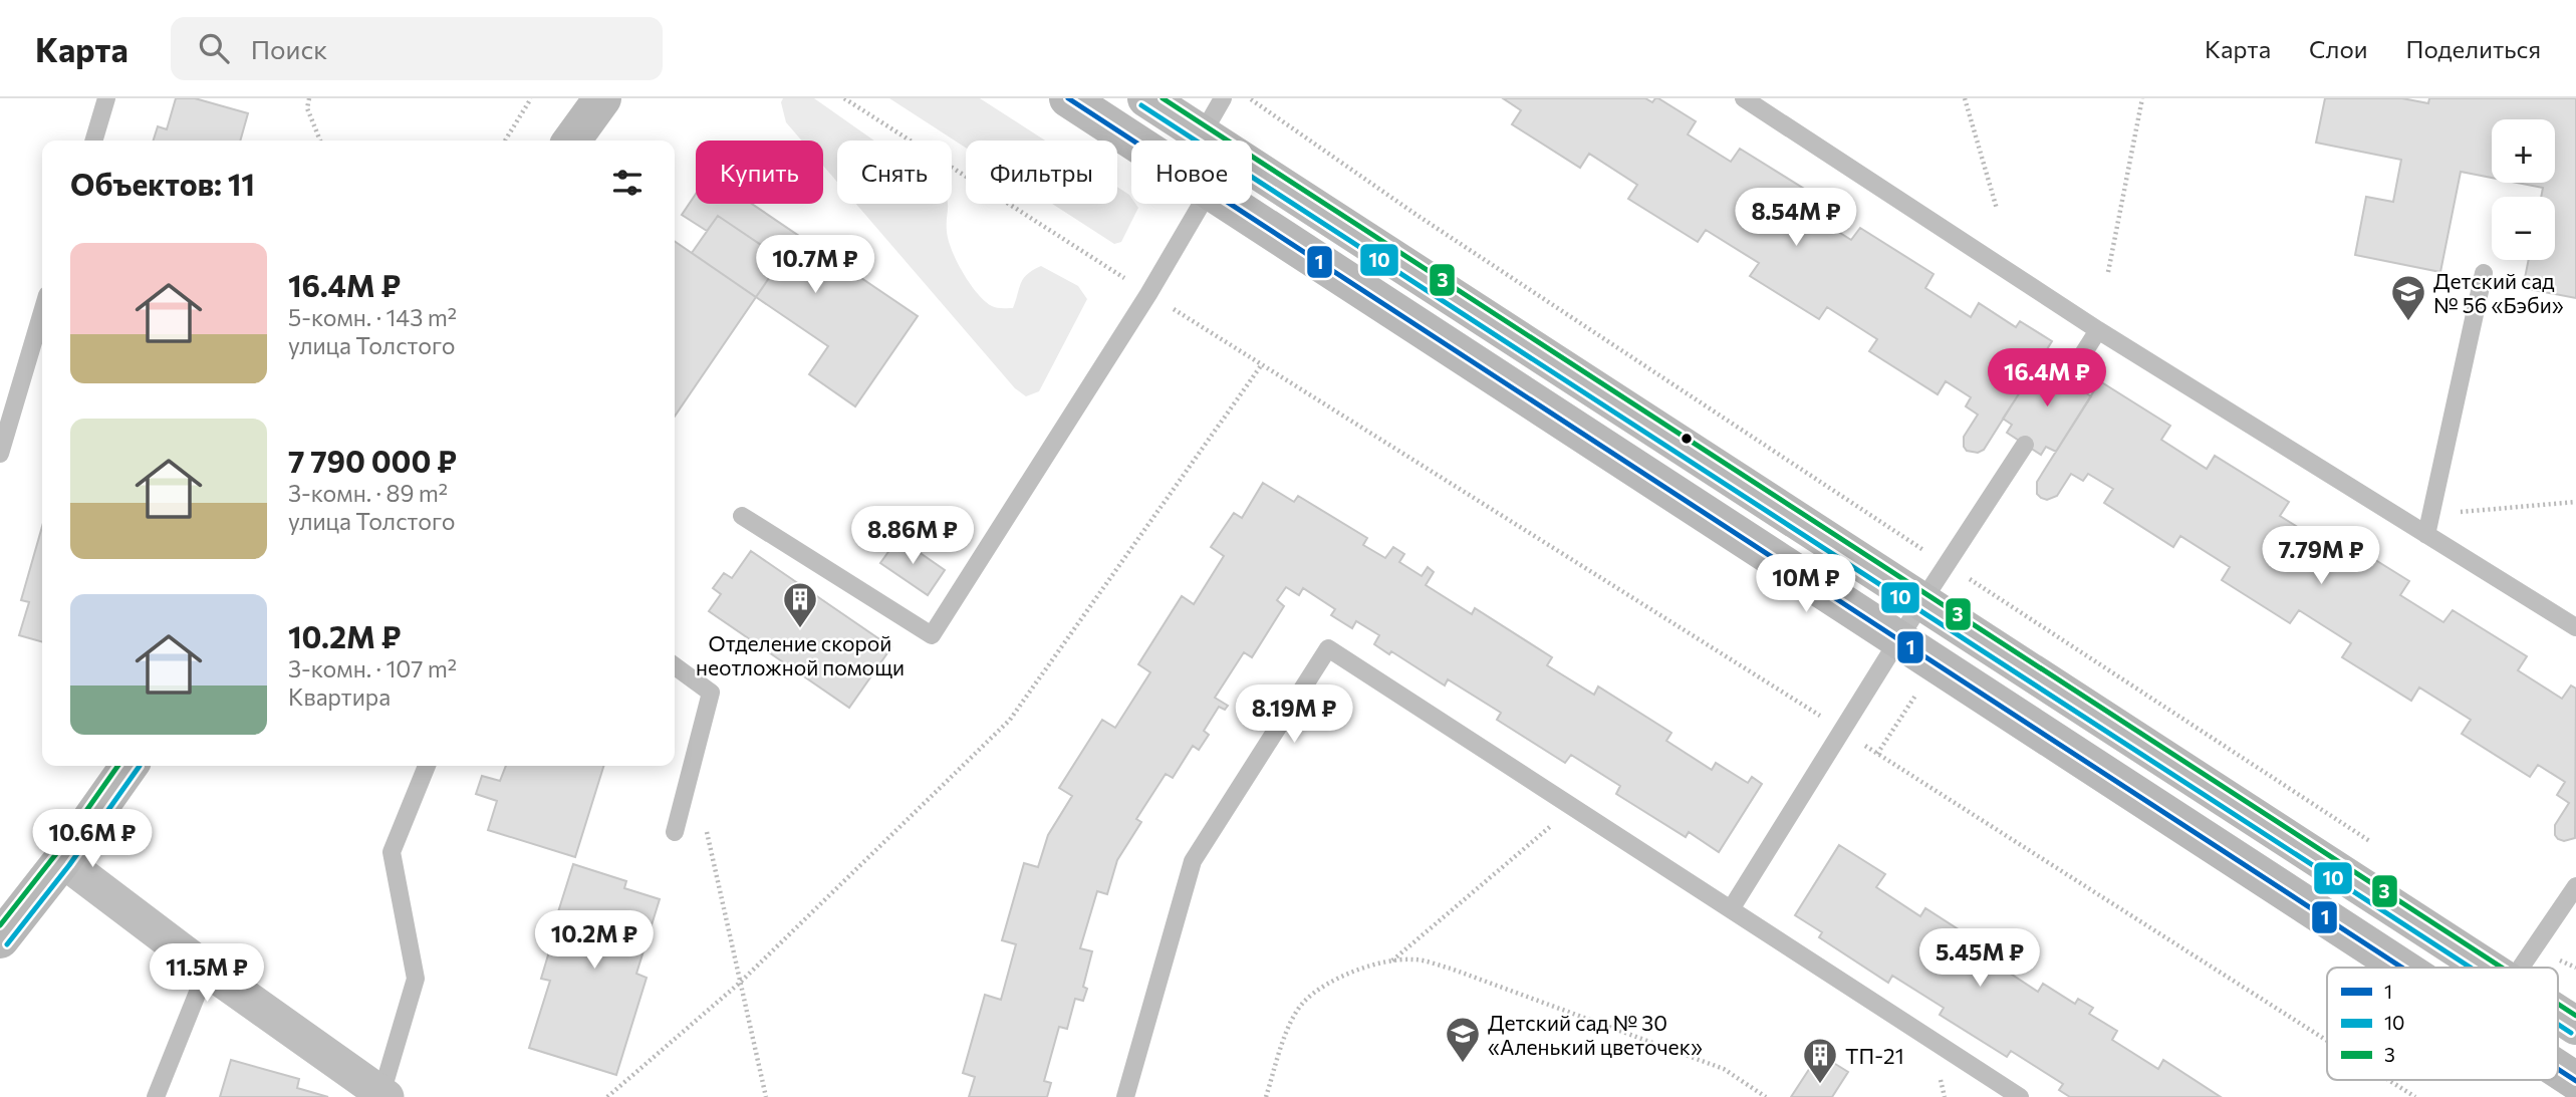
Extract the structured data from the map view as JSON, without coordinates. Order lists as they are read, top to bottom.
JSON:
{
  "places": {
    "school or university": ["Детский сад № 56 «Бэби»", "Детский сад № 30 «Аленький цветочек»"],
    "building": ["Отделение скорой неотложной помощи", "ТП-21"]
  },
  "lines": ["transit line 1", "transit line 3", "transit line 10"],
  "legend": ["1", "10", "3"],
  "page": {
    "header": "Карта",
    "search": "Поиск",
    "nav": ["Карта", "Слои", "Поделиться"],
    "map_buttons": ["+", "−"],
    "chip": [
      "Купить",
      "Снять",
      "Фильтры",
      "Новое"
    ],
    "heading": "Объектов: 11",
    "price": [
      "8.54M ₽",
      "10.7M ₽",
      "16.4M ₽",
      "8.86M ₽",
      "7.79M ₽",
      "10M ₽",
      "8.19M ₽",
      "10.6M ₽",
      "10.2M ₽",
      "5.45M ₽",
      "11.5M ₽"
    ],
    "list": [
      {
        "name": "16.4M ₽",
        "note": "5-комн. · 143 m² · улица Толстого"
      },
      {
        "name": "7 790 000 ₽",
        "note": "3-комн. · 89 m² · улица Толстого"
      },
      {
        "name": "10.2M ₽",
        "note": "3-комн. · 107 m² · Квартира"
      }
    ]
  }
}
